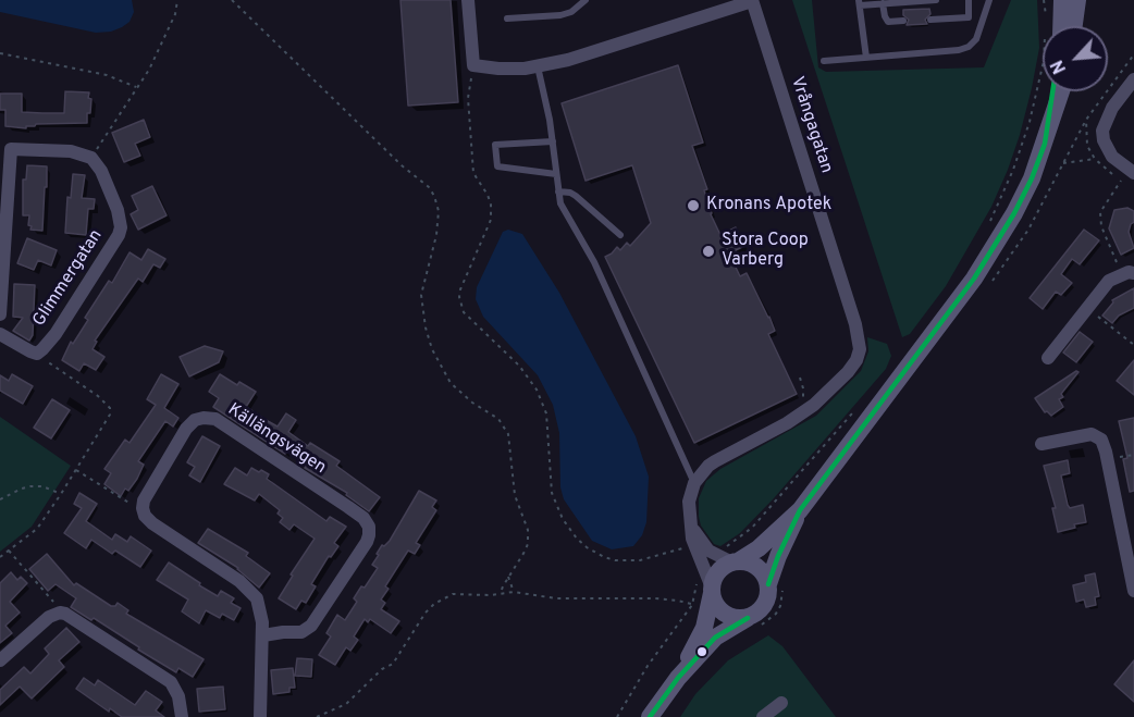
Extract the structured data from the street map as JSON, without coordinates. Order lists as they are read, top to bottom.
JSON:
{
  "streets": {
    "street": ["Vrångagatan", "Glimmergatan", "Källängsvägen"]
  },
  "places": ["Kronans Apotek", "Stora Coop Varberg"],
  "north": "bottom left"
}
